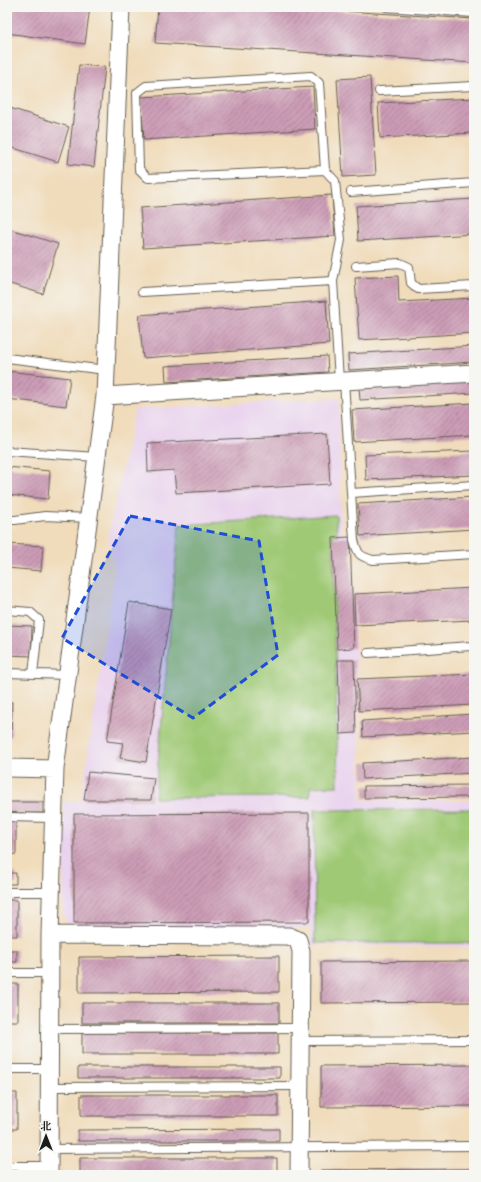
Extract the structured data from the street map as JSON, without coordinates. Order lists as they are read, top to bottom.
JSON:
{
  "north": "top"
}
